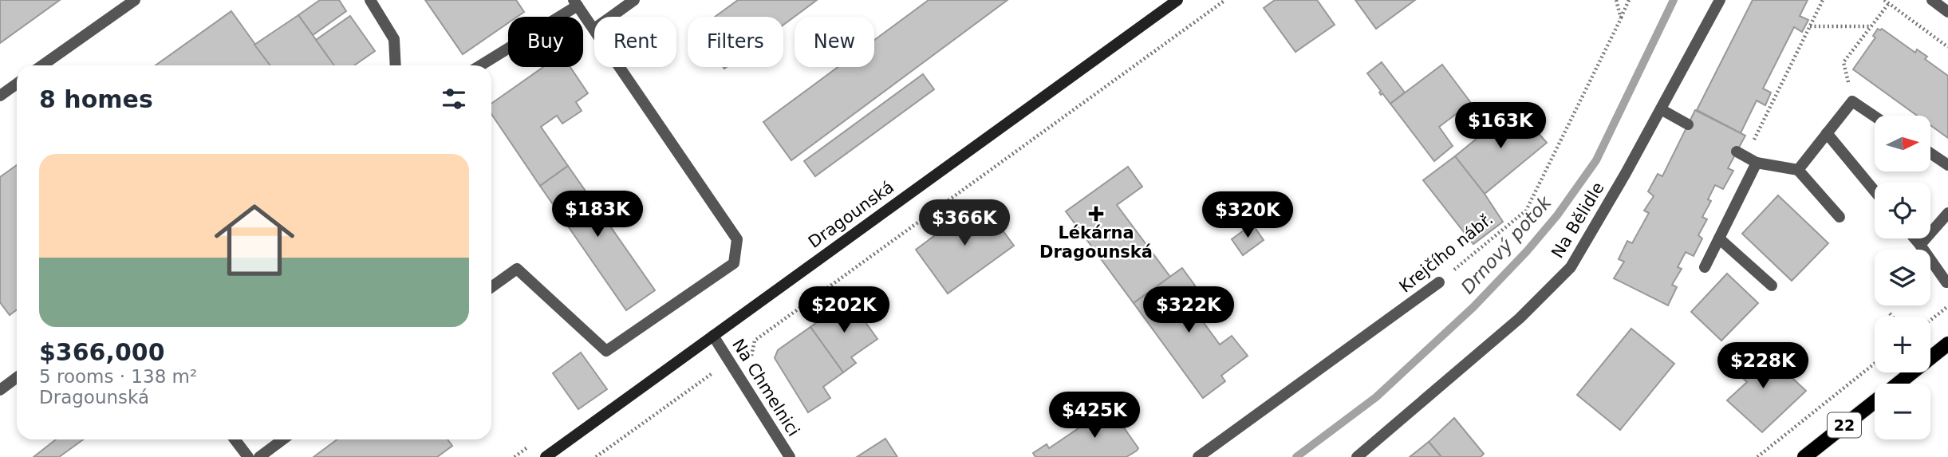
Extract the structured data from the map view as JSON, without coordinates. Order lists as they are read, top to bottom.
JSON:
{
  "streets": {
    "main road": ["22"],
    "street": [
      "Dragounská",
      "Na Bělidle",
      "Krejčího nábř.",
      "Na Chmelnici"
    ]
  },
  "crossings": [
    ["Dragounská", "Na Chmelnici"]
  ],
  "water": ["Drnový potok"],
  "places": {
    "health": ["Lékárna Dragounská"]
  },
  "north": "right",
  "page": {
    "chip": [
      "Buy",
      "Rent",
      "Filters",
      "New"
    ],
    "heading": "8 homes",
    "price": [
      "$163K",
      "$183K",
      "$320K",
      "$366K",
      "$202K",
      "$322K",
      "$228K",
      "$425K"
    ],
    "map_buttons": ["+", "−"],
    "list": [
      {
        "name": "$366,000",
        "note": "5 rooms · 138 m² · Dragounská"
      }
    ]
  }
}
